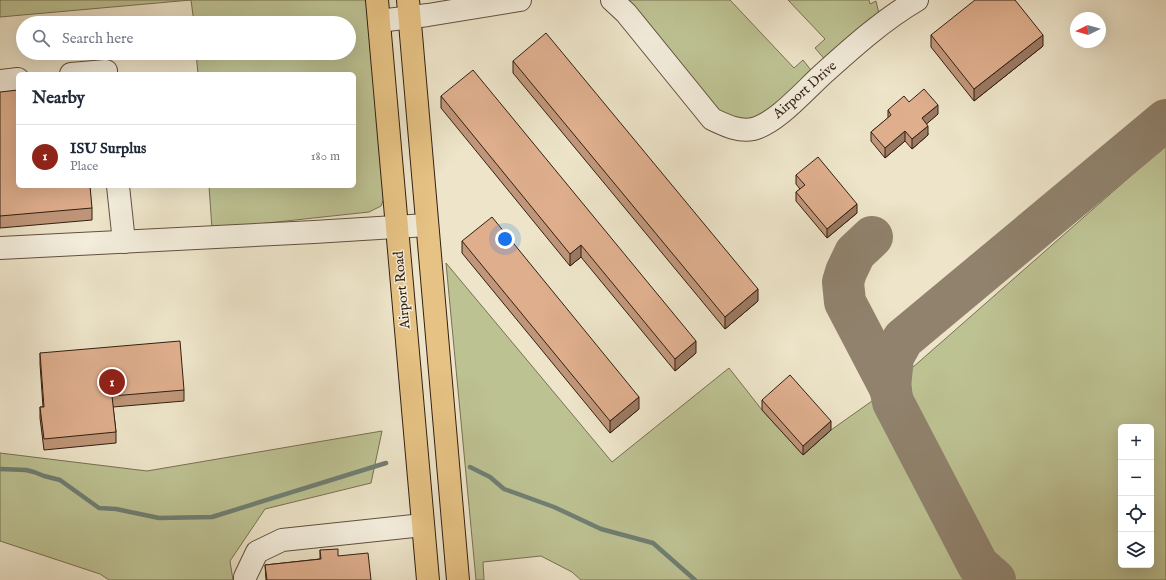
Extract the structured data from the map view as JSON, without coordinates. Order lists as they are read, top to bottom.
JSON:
{
  "streets": {
    "main road": ["Airport Road"],
    "street": ["Airport Drive"]
  },
  "north": "left",
  "page": {
    "search": "Search here",
    "heading": "Nearby",
    "list": [
      {
        "mark": "1",
        "name": "ISU Surplus",
        "note": "Place",
        "value": "180 m"
      }
    ],
    "pins": "1",
    "map_buttons": ["+", "−"]
  }
}
